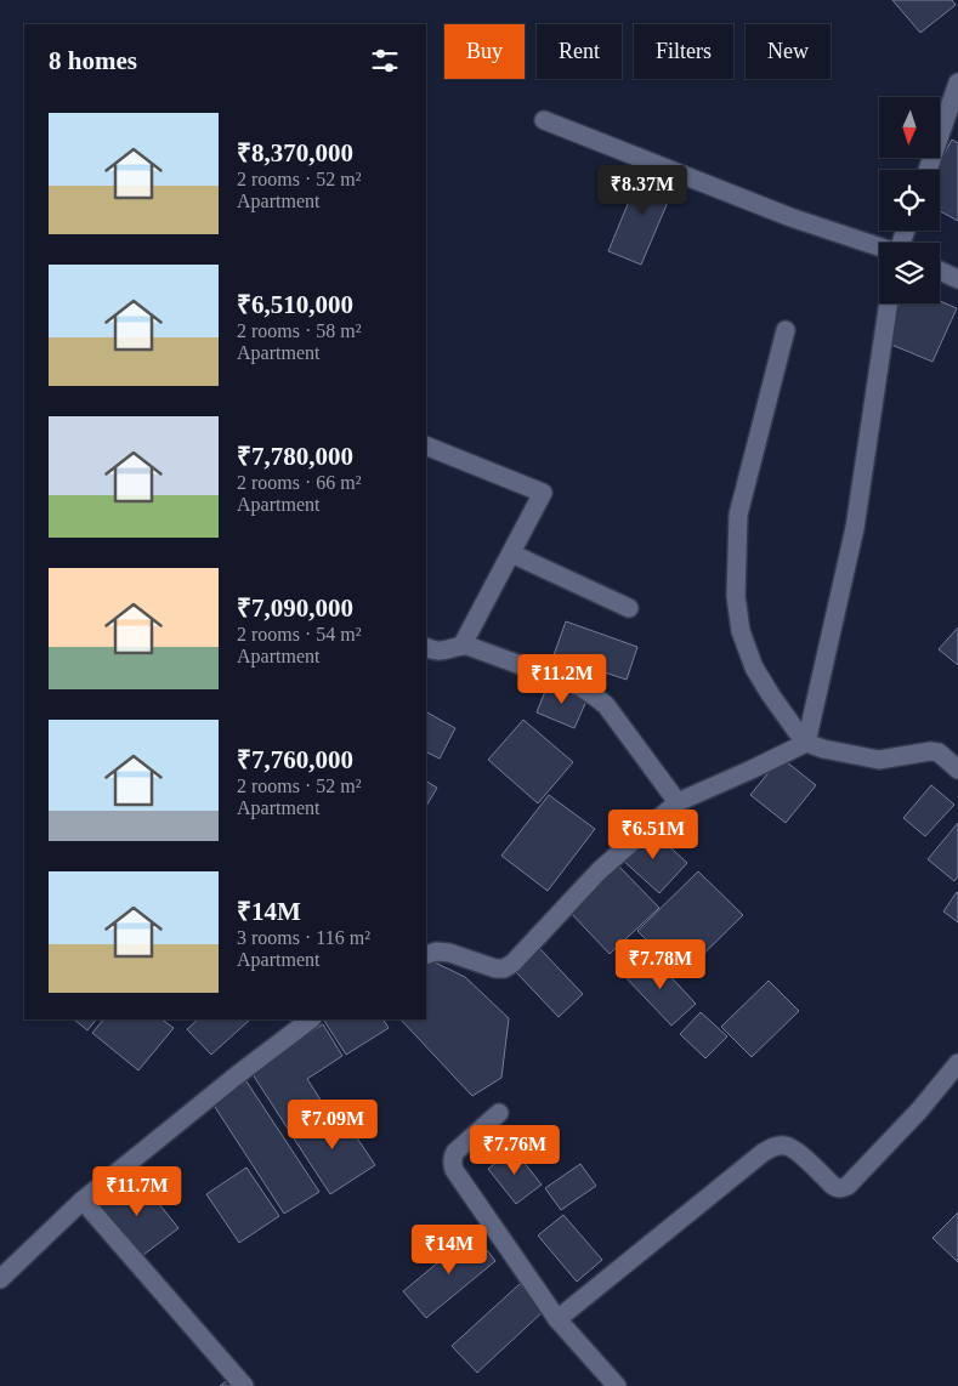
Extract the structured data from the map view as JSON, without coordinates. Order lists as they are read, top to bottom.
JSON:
{
  "north": "bottom",
  "page": {
    "chip": [
      "Buy",
      "Rent",
      "Filters",
      "New"
    ],
    "heading": "8 homes",
    "list": [
      {
        "name": "₹8,370,000",
        "note": "2 rooms · 52 m² · Apartment"
      },
      {
        "name": "₹6,510,000",
        "note": "2 rooms · 58 m² · Apartment"
      },
      {
        "name": "₹7,780,000",
        "note": "2 rooms · 66 m² · Apartment"
      },
      {
        "name": "₹7,090,000",
        "note": "2 rooms · 54 m² · Apartment"
      },
      {
        "name": "₹7,760,000",
        "note": "2 rooms · 52 m² · Apartment"
      },
      {
        "name": "₹14M",
        "note": "3 rooms · 116 m² · Apartment"
      }
    ],
    "price": [
      "₹8.37M",
      "₹11.2M",
      "₹6.51M",
      "₹7.78M",
      "₹7.09M",
      "₹7.76M",
      "₹11.7M",
      "₹14M"
    ]
  }
}
